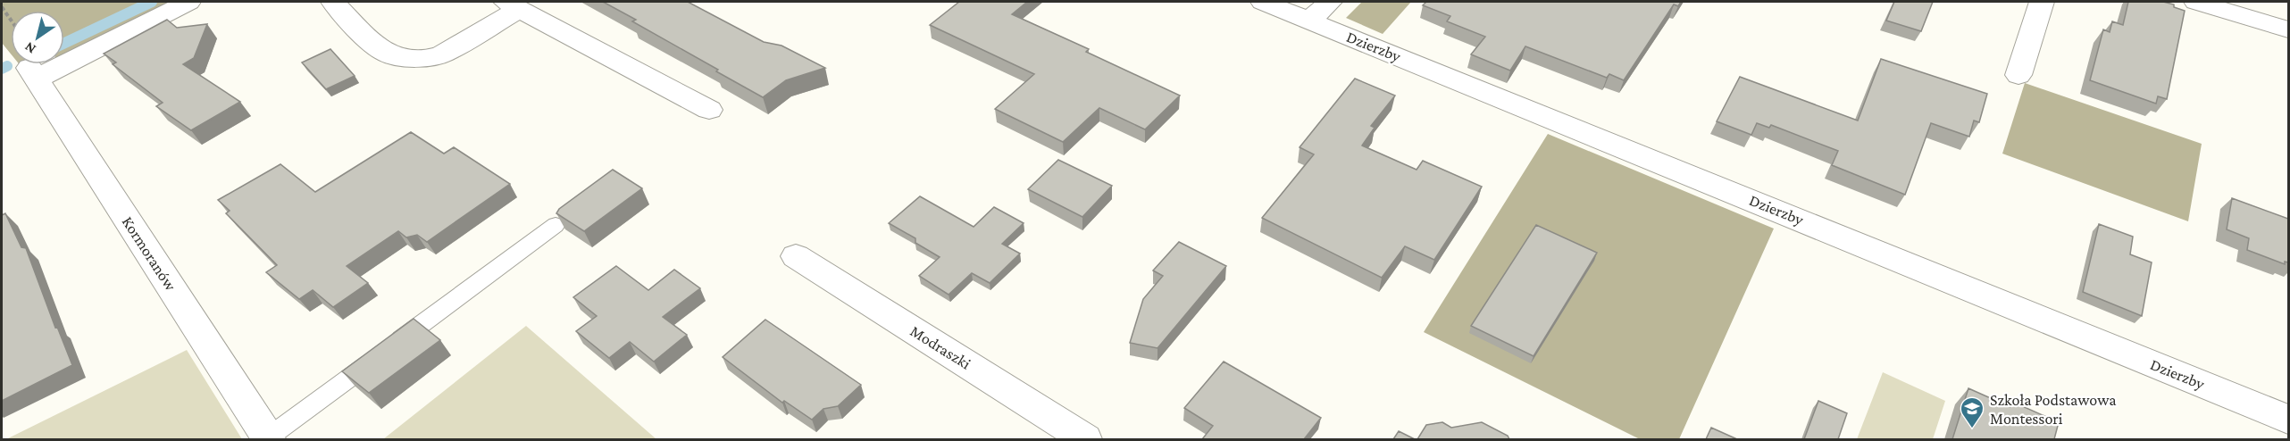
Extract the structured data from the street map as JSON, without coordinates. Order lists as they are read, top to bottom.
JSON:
{
  "streets": {
    "street": ["Dzierzby", "Kormoranów", "Modraszki"]
  },
  "places": {
    "school or university": ["Szkoła Podstawowa Montessori"]
  },
  "north": "bottom left"
}
